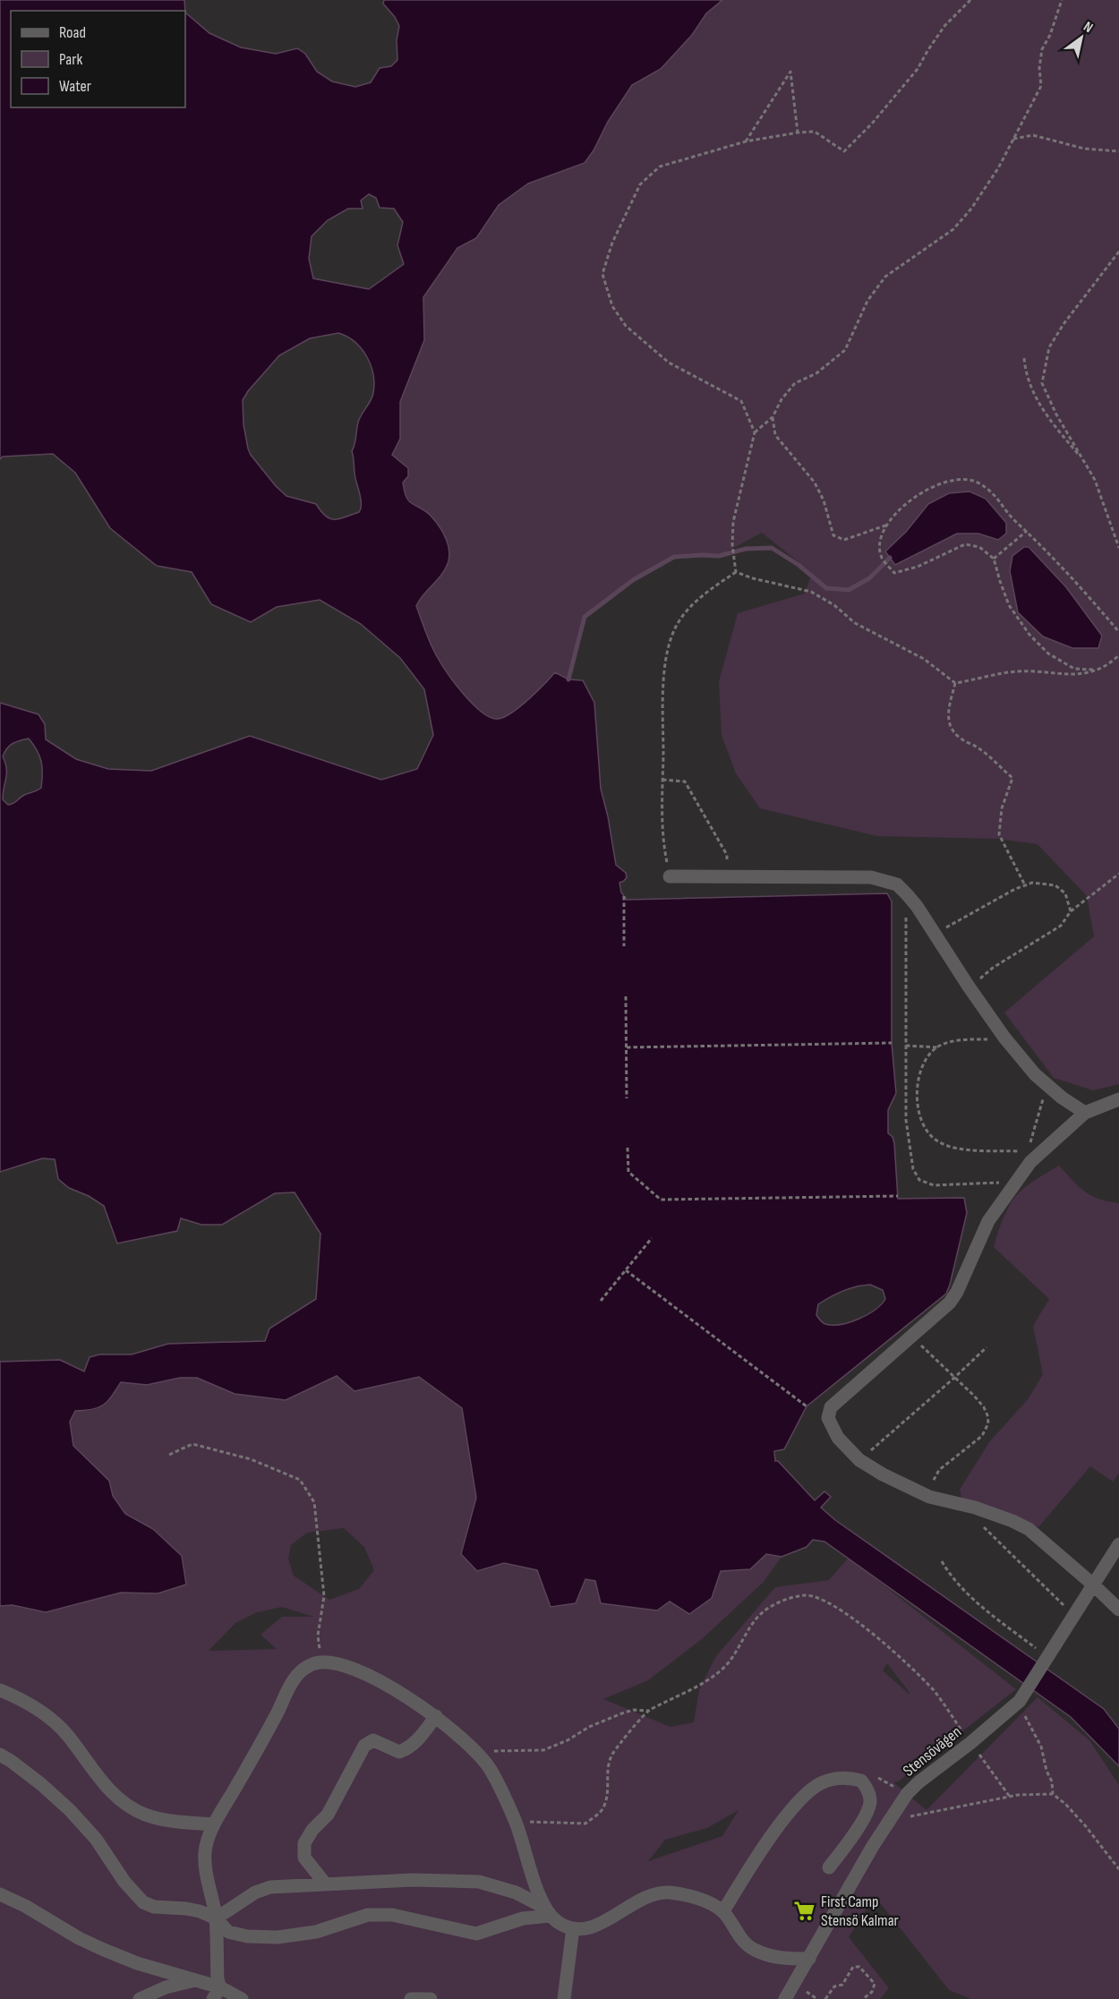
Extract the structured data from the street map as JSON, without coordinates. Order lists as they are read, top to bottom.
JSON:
{
  "streets": {
    "street": ["Stensövägen"]
  },
  "places": {
    "supermarket": ["First Camp Stensö Kalmar"]
  },
  "legend": ["Road", "Park", "Water"],
  "north": "top right"
}
